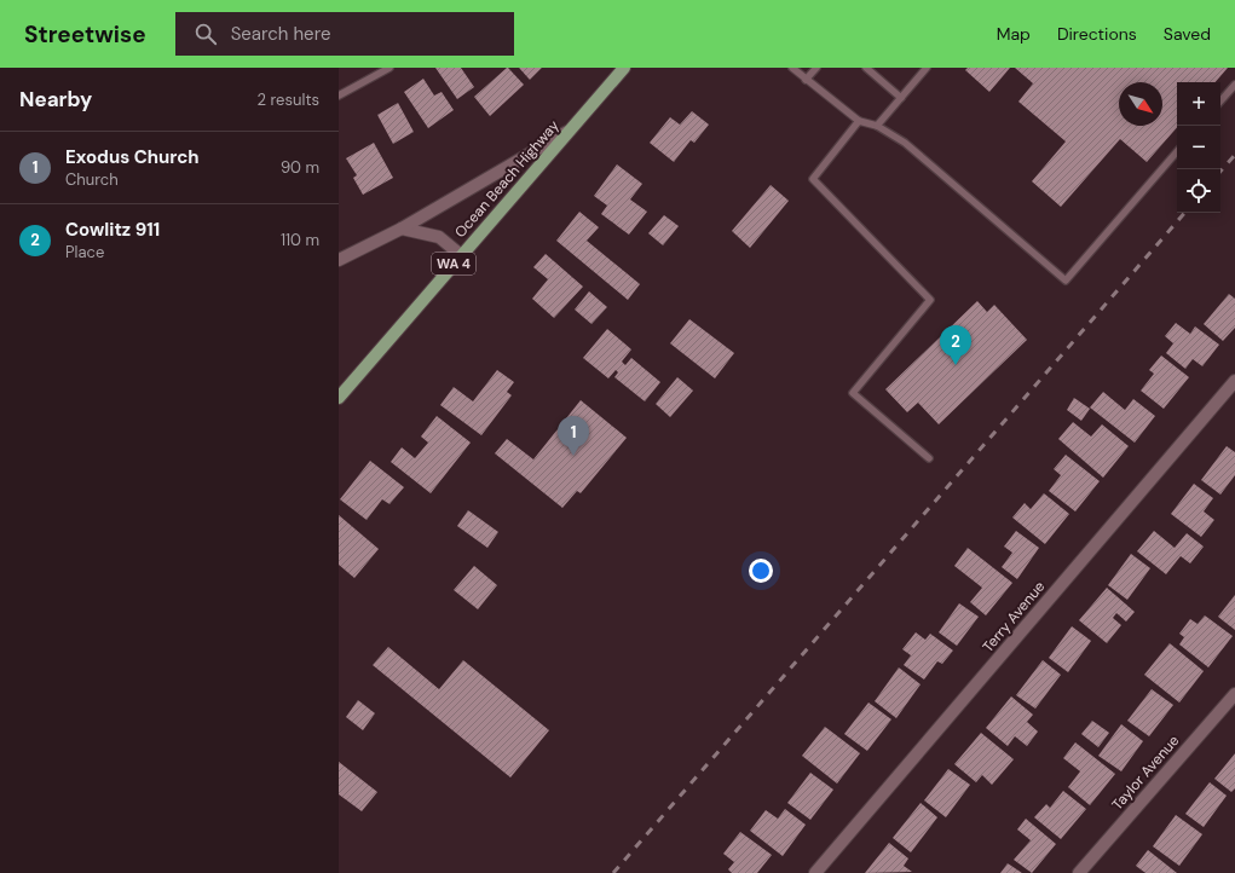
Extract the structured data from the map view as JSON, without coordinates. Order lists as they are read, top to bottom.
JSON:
{
  "streets": {
    "main road": ["Ocean Beach Highway", "WA 4"],
    "street": ["Terry Avenue", "Taylor Avenue"]
  },
  "north": "bottom right",
  "page": {
    "header": "Streetwise",
    "search": "Search here",
    "nav": ["Map", "Directions", "Saved"],
    "heading": ["Nearby", "2 results"],
    "map_buttons": ["+", "−"],
    "list": [
      {
        "mark": "1",
        "name": "Exodus Church",
        "note": "Church",
        "value": "90 m"
      },
      {
        "mark": "2",
        "name": "Cowlitz 911",
        "note": "Place",
        "value": "110 m"
      }
    ],
    "pins": ["2", "1"]
  }
}
